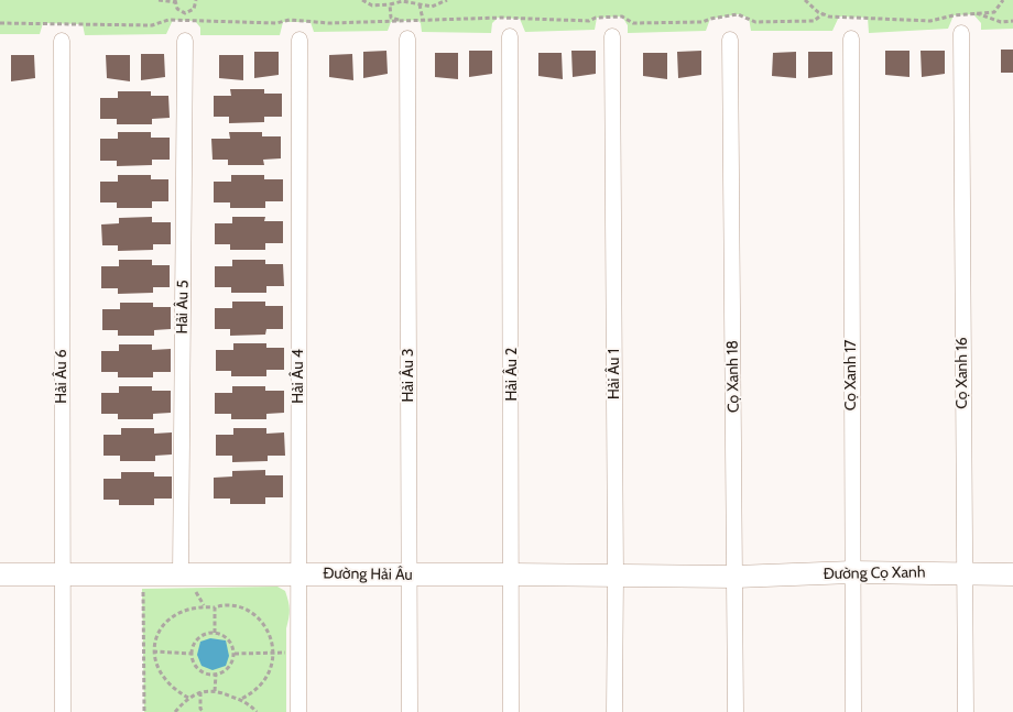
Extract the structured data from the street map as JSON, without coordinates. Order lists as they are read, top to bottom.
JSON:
{
  "streets": {
    "street": [
      "Hải Âu 5",
      "Cọ Xanh 16",
      "Hải Âu 2",
      "Hải Âu 1",
      "Hải Âu 3",
      "Cọ Xanh 17",
      "Hải Âu 6",
      "Hải Âu 4",
      "Cọ Xanh 18",
      "Đường Cọ Xanh",
      "Đường Hải Âu"
    ]
  },
  "crossings": [
    ["Hải Âu 5", "Đường Hải Âu"],
    ["Cọ Xanh 16", "Đường Cọ Xanh"],
    ["Hải Âu 2", "Đường Hải Âu"],
    ["Hải Âu 1", "Đường Hải Âu"],
    ["Hải Âu 3", "Đường Hải Âu"],
    ["Cọ Xanh 17", "Đường Cọ Xanh"],
    ["Hải Âu 6", "Đường Hải Âu"],
    ["Hải Âu 4", "Đường Hải Âu"],
    ["Cọ Xanh 18", "Đường Cọ Xanh"],
    ["Cọ Xanh 18", "Đường Hải Âu"],
    ["Đường Cọ Xanh", "Đường Hải Âu"]
  ]
}
